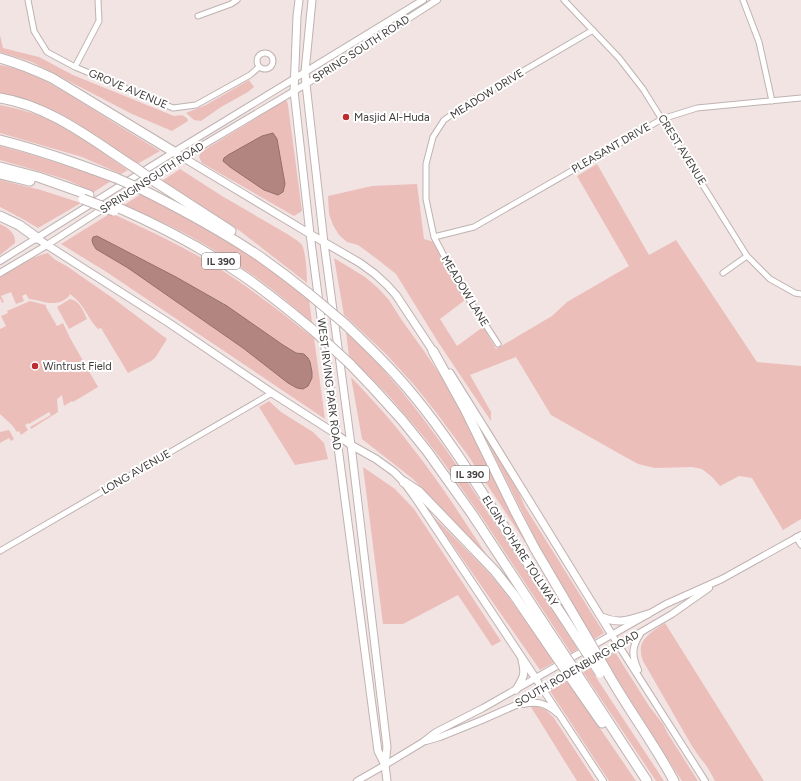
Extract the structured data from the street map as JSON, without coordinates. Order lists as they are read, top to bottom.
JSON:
{
  "streets": {
    "highway": ["IL 390", "ELGIN-O'HARE TOLLWAY"],
    "main road": ["WEST IRVING PARK ROAD"],
    "street": [
      "SPRING SOUTH ROAD",
      "GROVE AVENUE",
      "MEADOW DRIVE",
      "PLEASANT DRIVE",
      "CREST AVENUE",
      "SPRINGINSGUTH ROAD",
      "MEADOW LANE",
      "LONG AVENUE",
      "SOUTH RODENBURG ROAD"
    ]
  },
  "crossings": [
    ["SPRING SOUTH ROAD", "SPRINGINSGUTH ROAD"],
    ["SPRING SOUTH ROAD", "WEST IRVING PARK ROAD"],
    ["MEADOW DRIVE", "PLEASANT DRIVE"],
    ["MEADOW DRIVE", "CREST AVENUE"],
    ["MEADOW DRIVE", "MEADOW LANE"],
    ["PLEASANT DRIVE", "CREST AVENUE"],
    ["PLEASANT DRIVE", "MEADOW LANE"],
    ["SPRINGINSGUTH ROAD", "WEST IRVING PARK ROAD"],
    ["WEST IRVING PARK ROAD", "SOUTH RODENBURG ROAD"]
  ],
  "places": ["Masjid Al-Huda", "Wintrust Field"]
}
